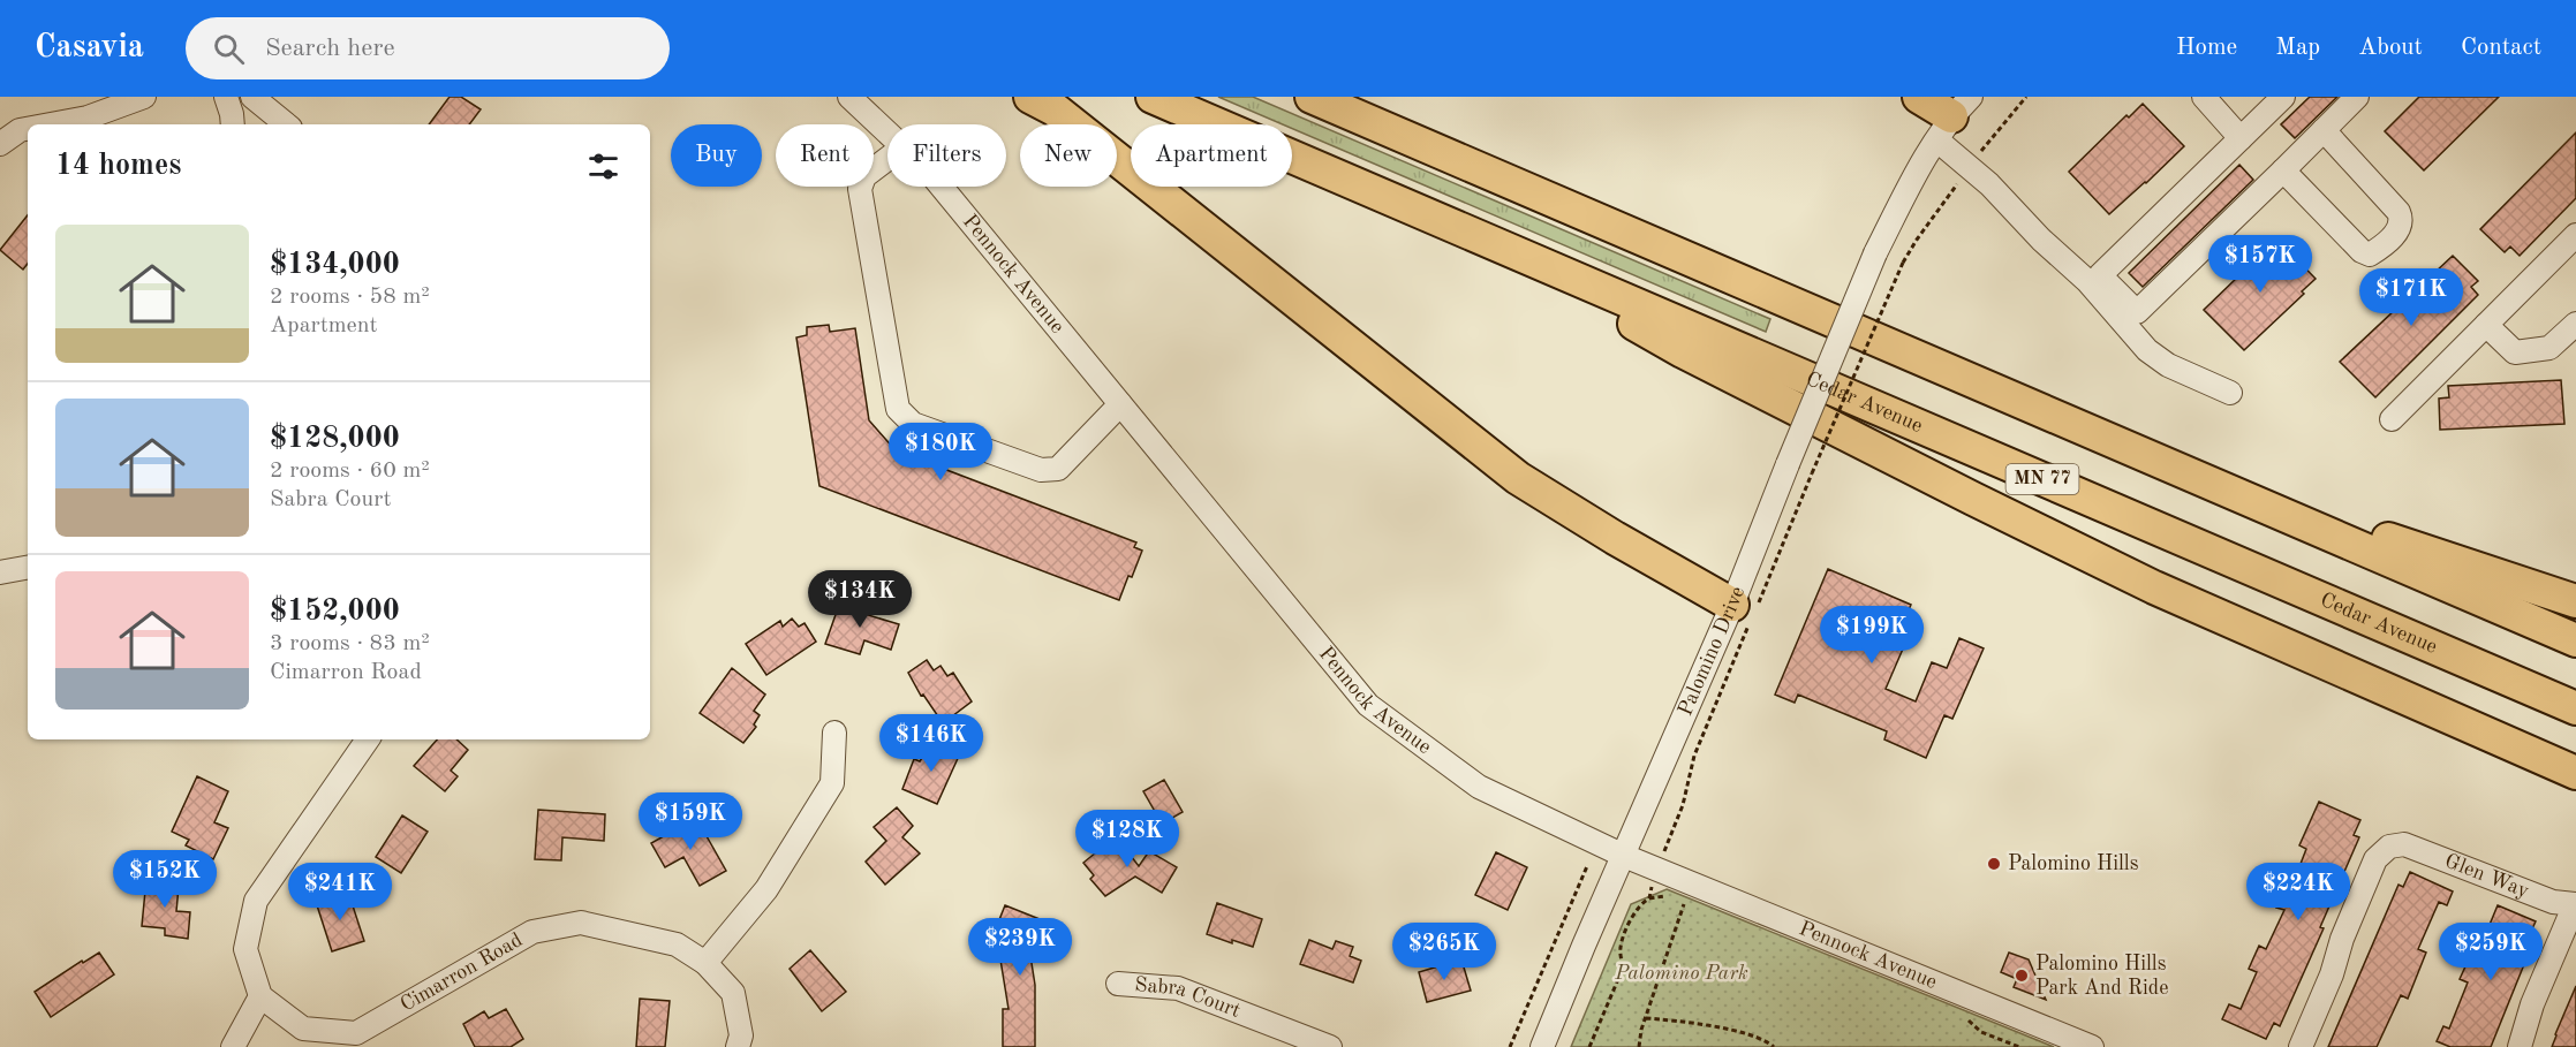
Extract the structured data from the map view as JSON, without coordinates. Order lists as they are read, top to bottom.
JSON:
{
  "streets": {
    "highway": ["Cedar Avenue", "MN 77"],
    "street": [
      "Pennock Avenue",
      "Palomino Drive",
      "Glen Way",
      "Cimarron Road",
      "Sabra Court"
    ]
  },
  "crossings": [
    ["Pennock Avenue", "Palomino Drive"]
  ],
  "parks": ["Palomino Park"],
  "places": ["Palomino Hills", "Palomino Hills Park And Ride"],
  "page": {
    "header": "Casavia",
    "search": "Search here",
    "nav": [
      "Home",
      "Map",
      "About",
      "Contact"
    ],
    "chip": [
      "Buy",
      "Rent",
      "Filters",
      "New",
      "Apartment"
    ],
    "heading": "14 homes",
    "list": [
      {
        "name": "$134,000",
        "note": "2 rooms · 58 m² · Apartment"
      },
      {
        "name": "$128,000",
        "note": "2 rooms · 60 m² · Sabra Court"
      },
      {
        "name": "$152,000",
        "note": "3 rooms · 83 m² · Cimarron Road"
      }
    ],
    "price": [
      "$157K",
      "$171K",
      "$180K",
      "$134K",
      "$199K",
      "$146K",
      "$159K",
      "$128K",
      "$152K",
      "$241K",
      "$224K",
      "$239K",
      "$265K",
      "$259K"
    ]
  }
}
